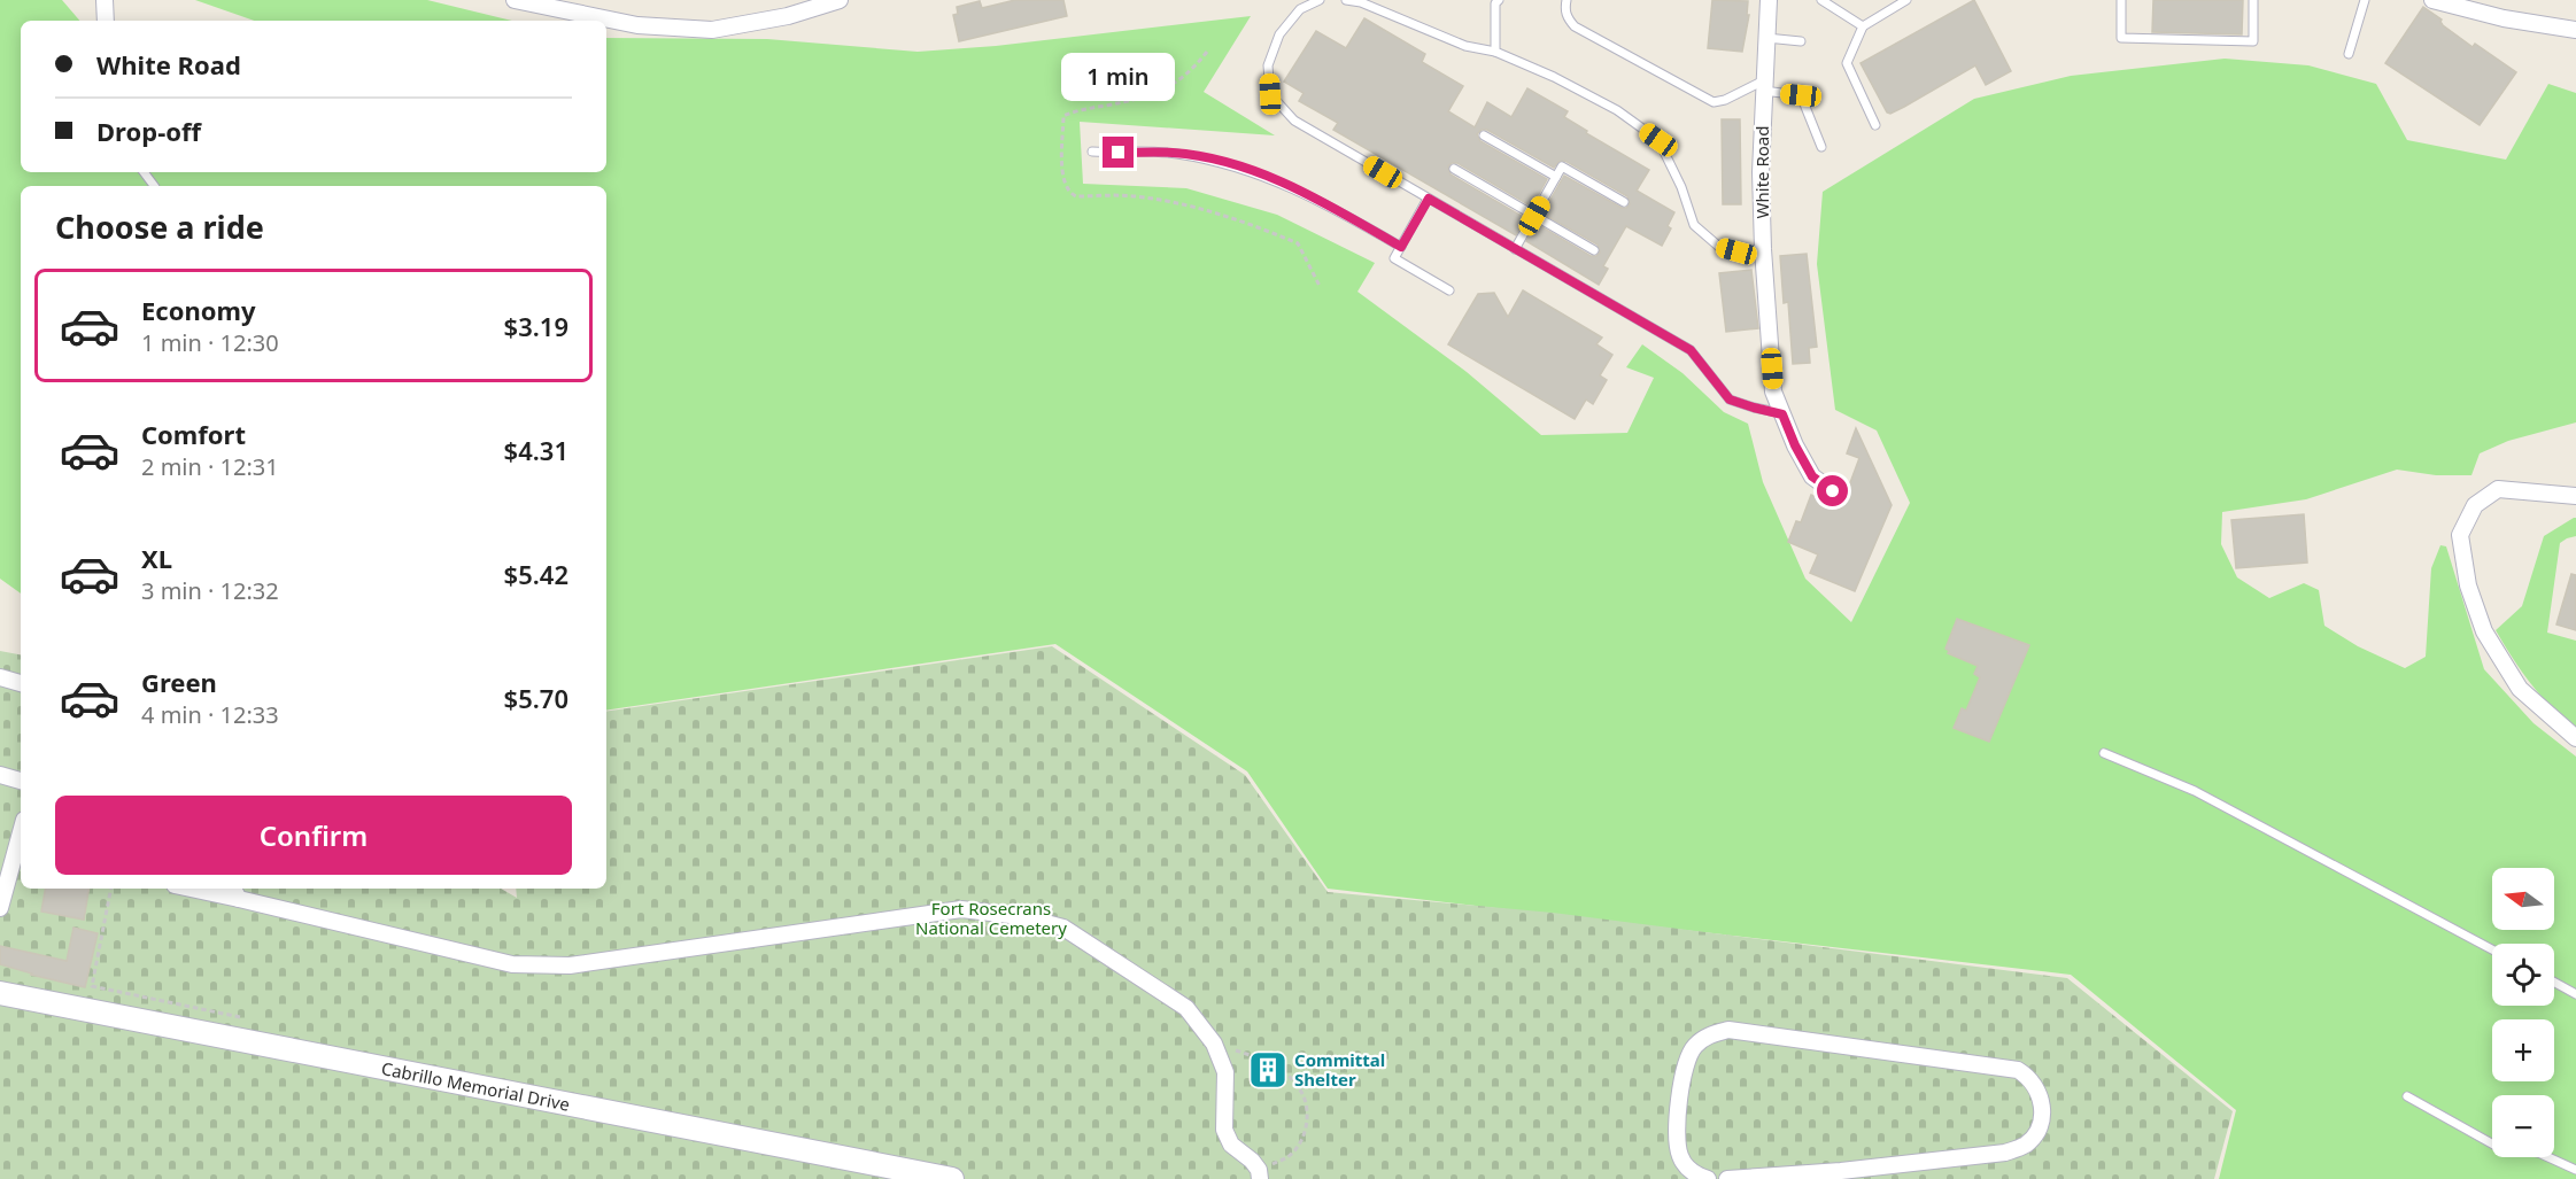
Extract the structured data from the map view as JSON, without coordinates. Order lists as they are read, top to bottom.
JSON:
{
  "streets": {
    "main road": ["Cabrillo Memorial Drive"],
    "street": ["White Road"]
  },
  "parks": ["Fort Rosecrans National Cemetery"],
  "places": {
    "building": ["Committal Shelter"]
  },
  "north": "left",
  "page": {
    "banner": ["White Road", "Drop-off"],
    "bubble": "1 min",
    "heading": "Choose a ride",
    "list": [
      {
        "name": "Economy",
        "note": "1 min · 12:30",
        "value": "$3.19"
      },
      {
        "name": "Comfort",
        "note": "2 min · 12:31",
        "value": "$4.31"
      },
      {
        "name": "XL",
        "note": "3 min · 12:32",
        "value": "$5.42"
      },
      {
        "name": "Green",
        "note": "4 min · 12:33",
        "value": "$5.70"
      }
    ],
    "buttons": "Confirm",
    "map_buttons": ["+", "−"]
  }
}
